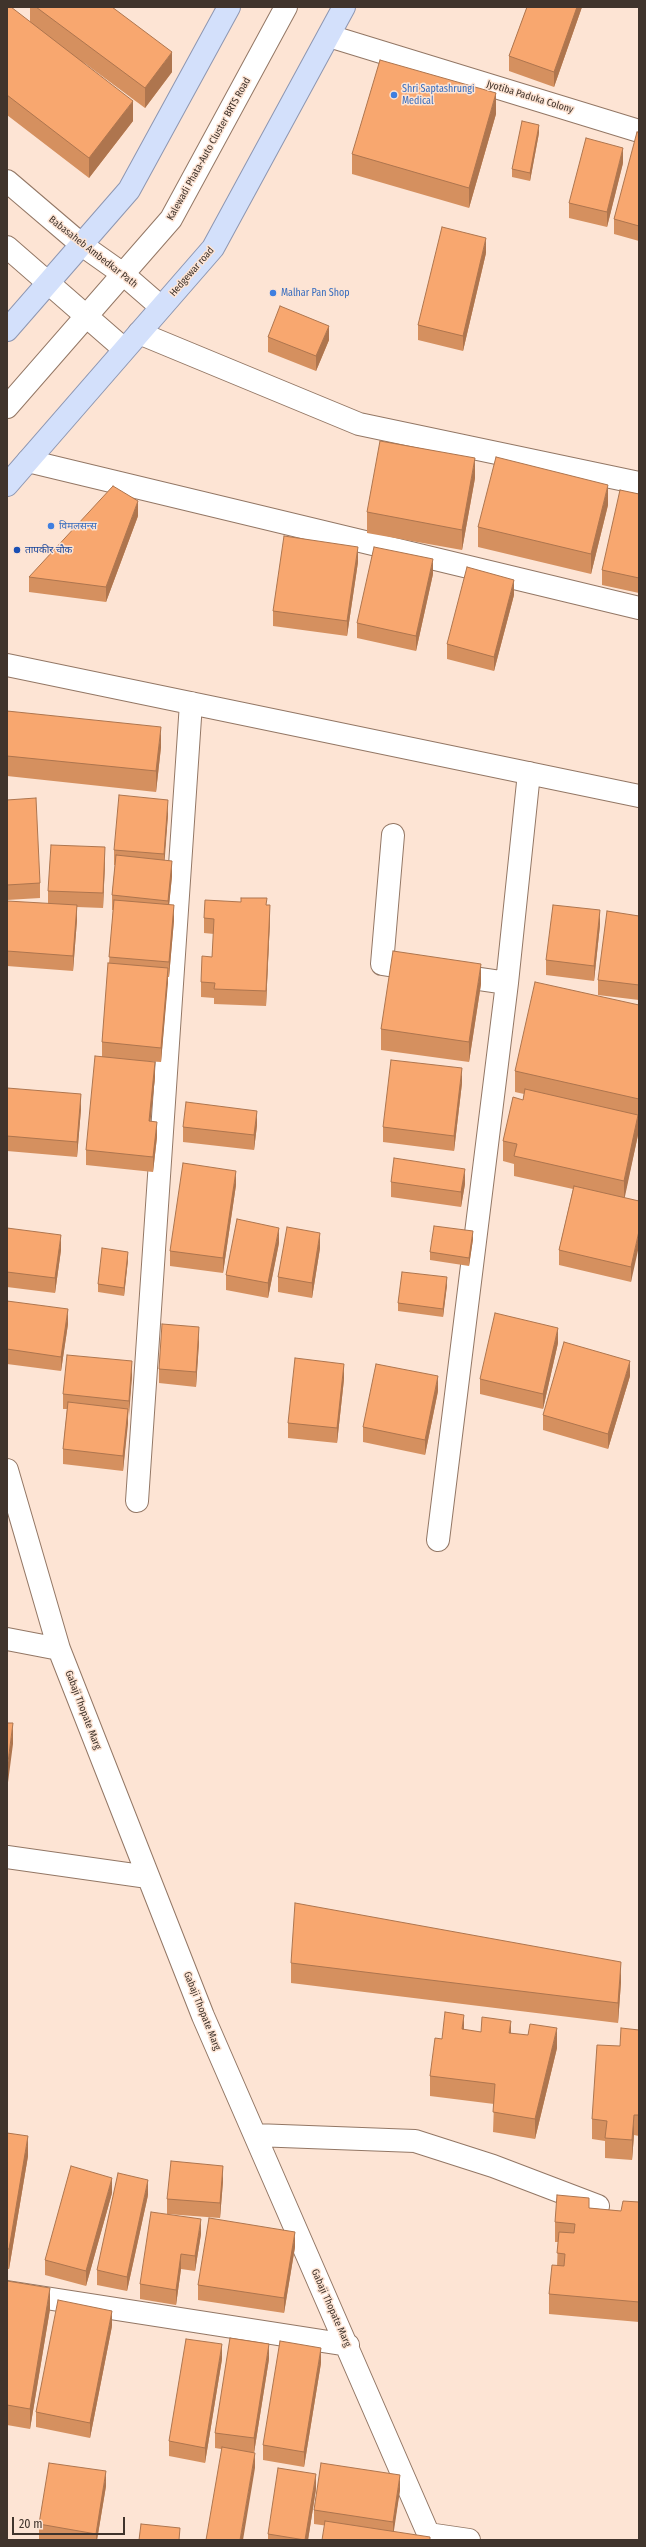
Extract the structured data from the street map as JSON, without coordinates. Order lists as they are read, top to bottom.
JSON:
{
  "streets": {
    "main road": ["Hedgewar road"],
    "street": [
      "Jyotiba Paduka Colony",
      "Kalewadi Phata-Auto Cluster BRTS Road",
      "Babasaheb Ambedkar Path",
      "Gabaji Thopate Marg"
    ]
  },
  "crossings": [
    ["Jyotiba Paduka Colony", "Hedgewar road"],
    ["Kalewadi Phata-Auto Cluster BRTS Road", "Babasaheb Ambedkar Path"],
    ["Babasaheb Ambedkar Path", "Hedgewar road"]
  ],
  "places": [
    "Shri Saptashrungi Medical",
    "Malhar Pan Shop",
    "विमलसन्स",
    "तापकीर चौक"
  ],
  "scale_bar": "20 m"
}
